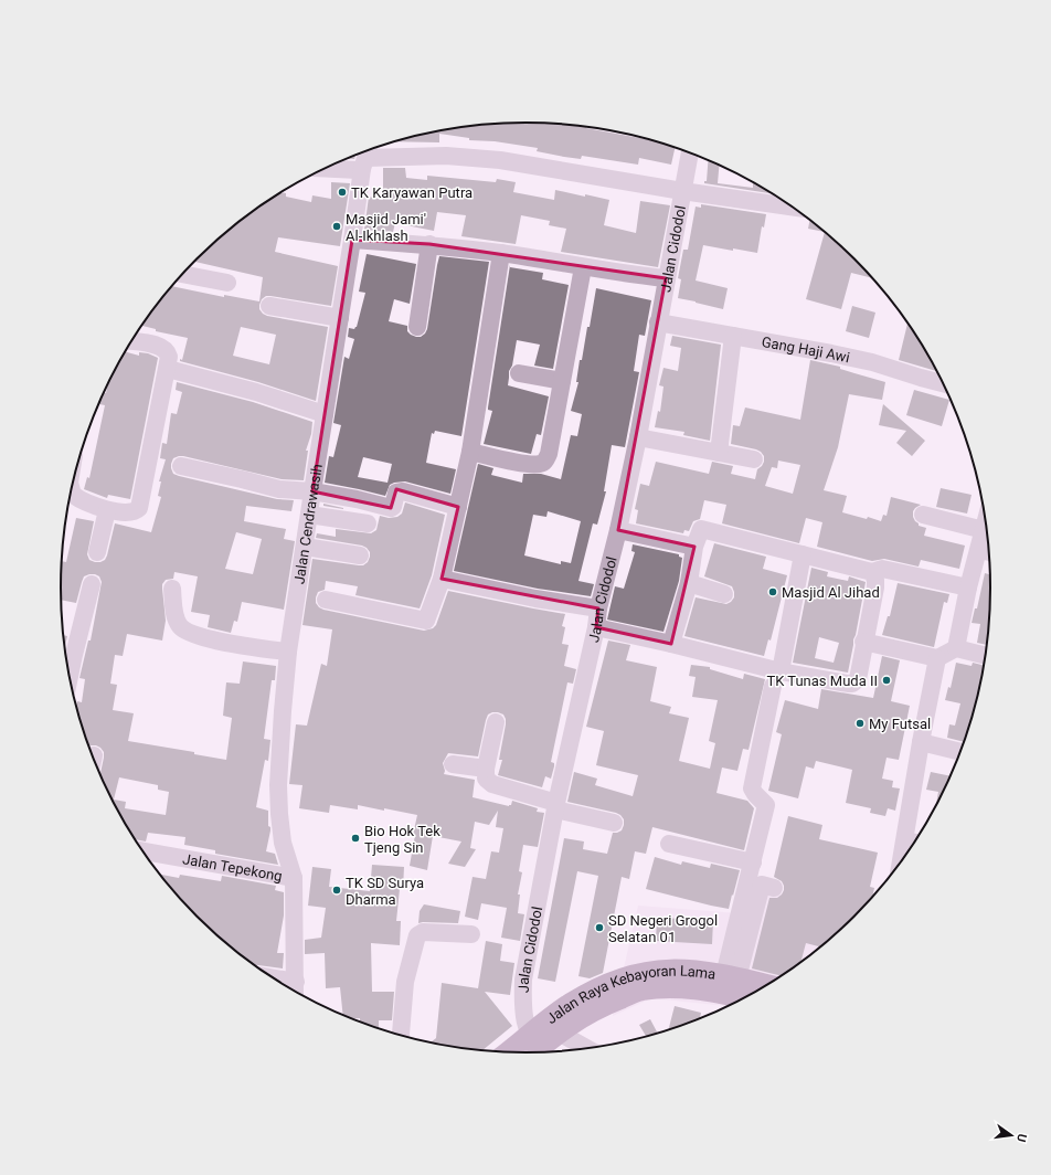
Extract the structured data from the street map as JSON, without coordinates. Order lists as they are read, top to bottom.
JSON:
{
  "streets": {
    "main road": ["Jalan Raya Kebayoran Lama"],
    "street": [
      "Jalan Cidodol",
      "Gang Haji Awi",
      "Jalan Cendrawasih",
      "Jalan Tepekong"
    ]
  },
  "crossings": [
    ["Jalan Cidodol", "Gang Haji Awi"],
    ["Jalan Cidodol", "Jalan Raya Kebayoran Lama"],
    ["Jalan Cendrawasih", "Jalan Tepekong"]
  ],
  "places": [
    "TK Karyawan Putra",
    "Masjid Jami' Al-Ikhlash",
    "Masjid Al Jihad",
    "TK Tunas Muda II",
    "My Futsal",
    "Bio Hok Tek Tjeng Sin",
    "TK SD Surya Dharma",
    "SD Negeri Grogol Selatan 01"
  ],
  "north": "right"
}
